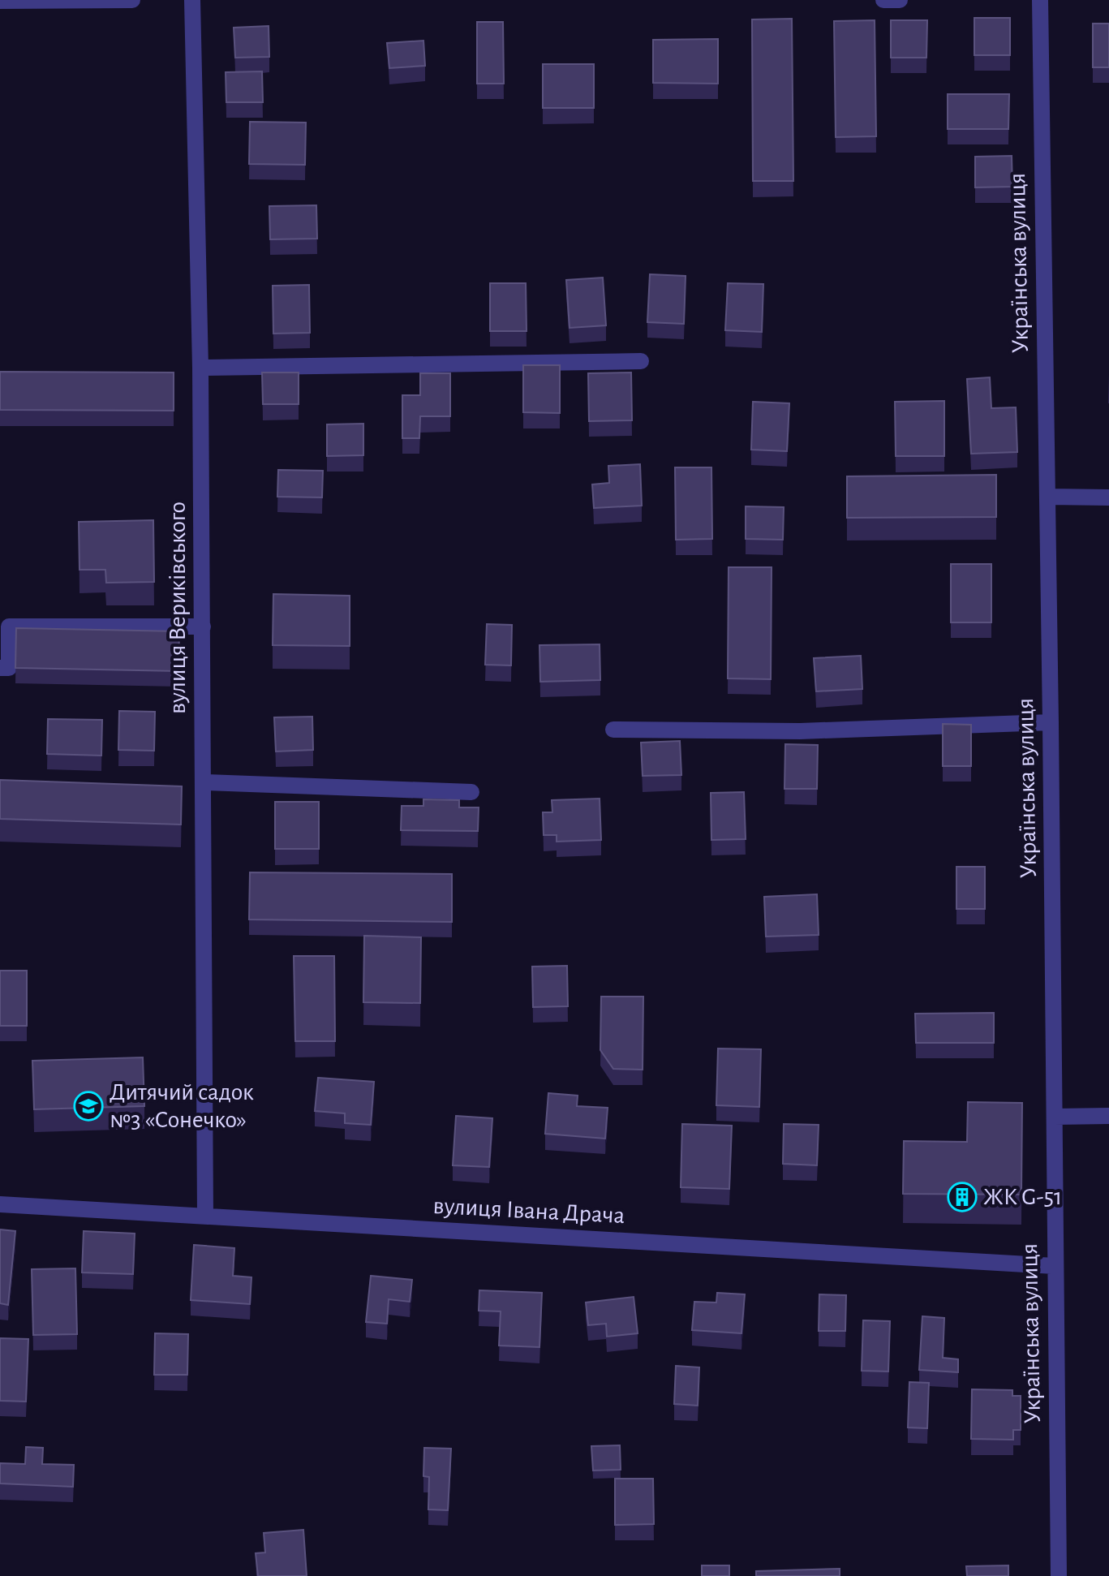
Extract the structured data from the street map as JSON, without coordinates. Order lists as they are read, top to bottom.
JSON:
{
  "streets": {
    "street": ["Українська вулиця", "вулиця Вериківського", "вулиця Івана Драча"]
  },
  "crossings": [
    ["Українська вулиця", "вулиця Івана Драча"],
    ["вулиця Вериківського", "вулиця Івана Драча"]
  ],
  "places": {
    "school or university": ["Дитячий садок №3 «Сонечко»"],
    "building": ["ЖК G-51"]
  }
}
